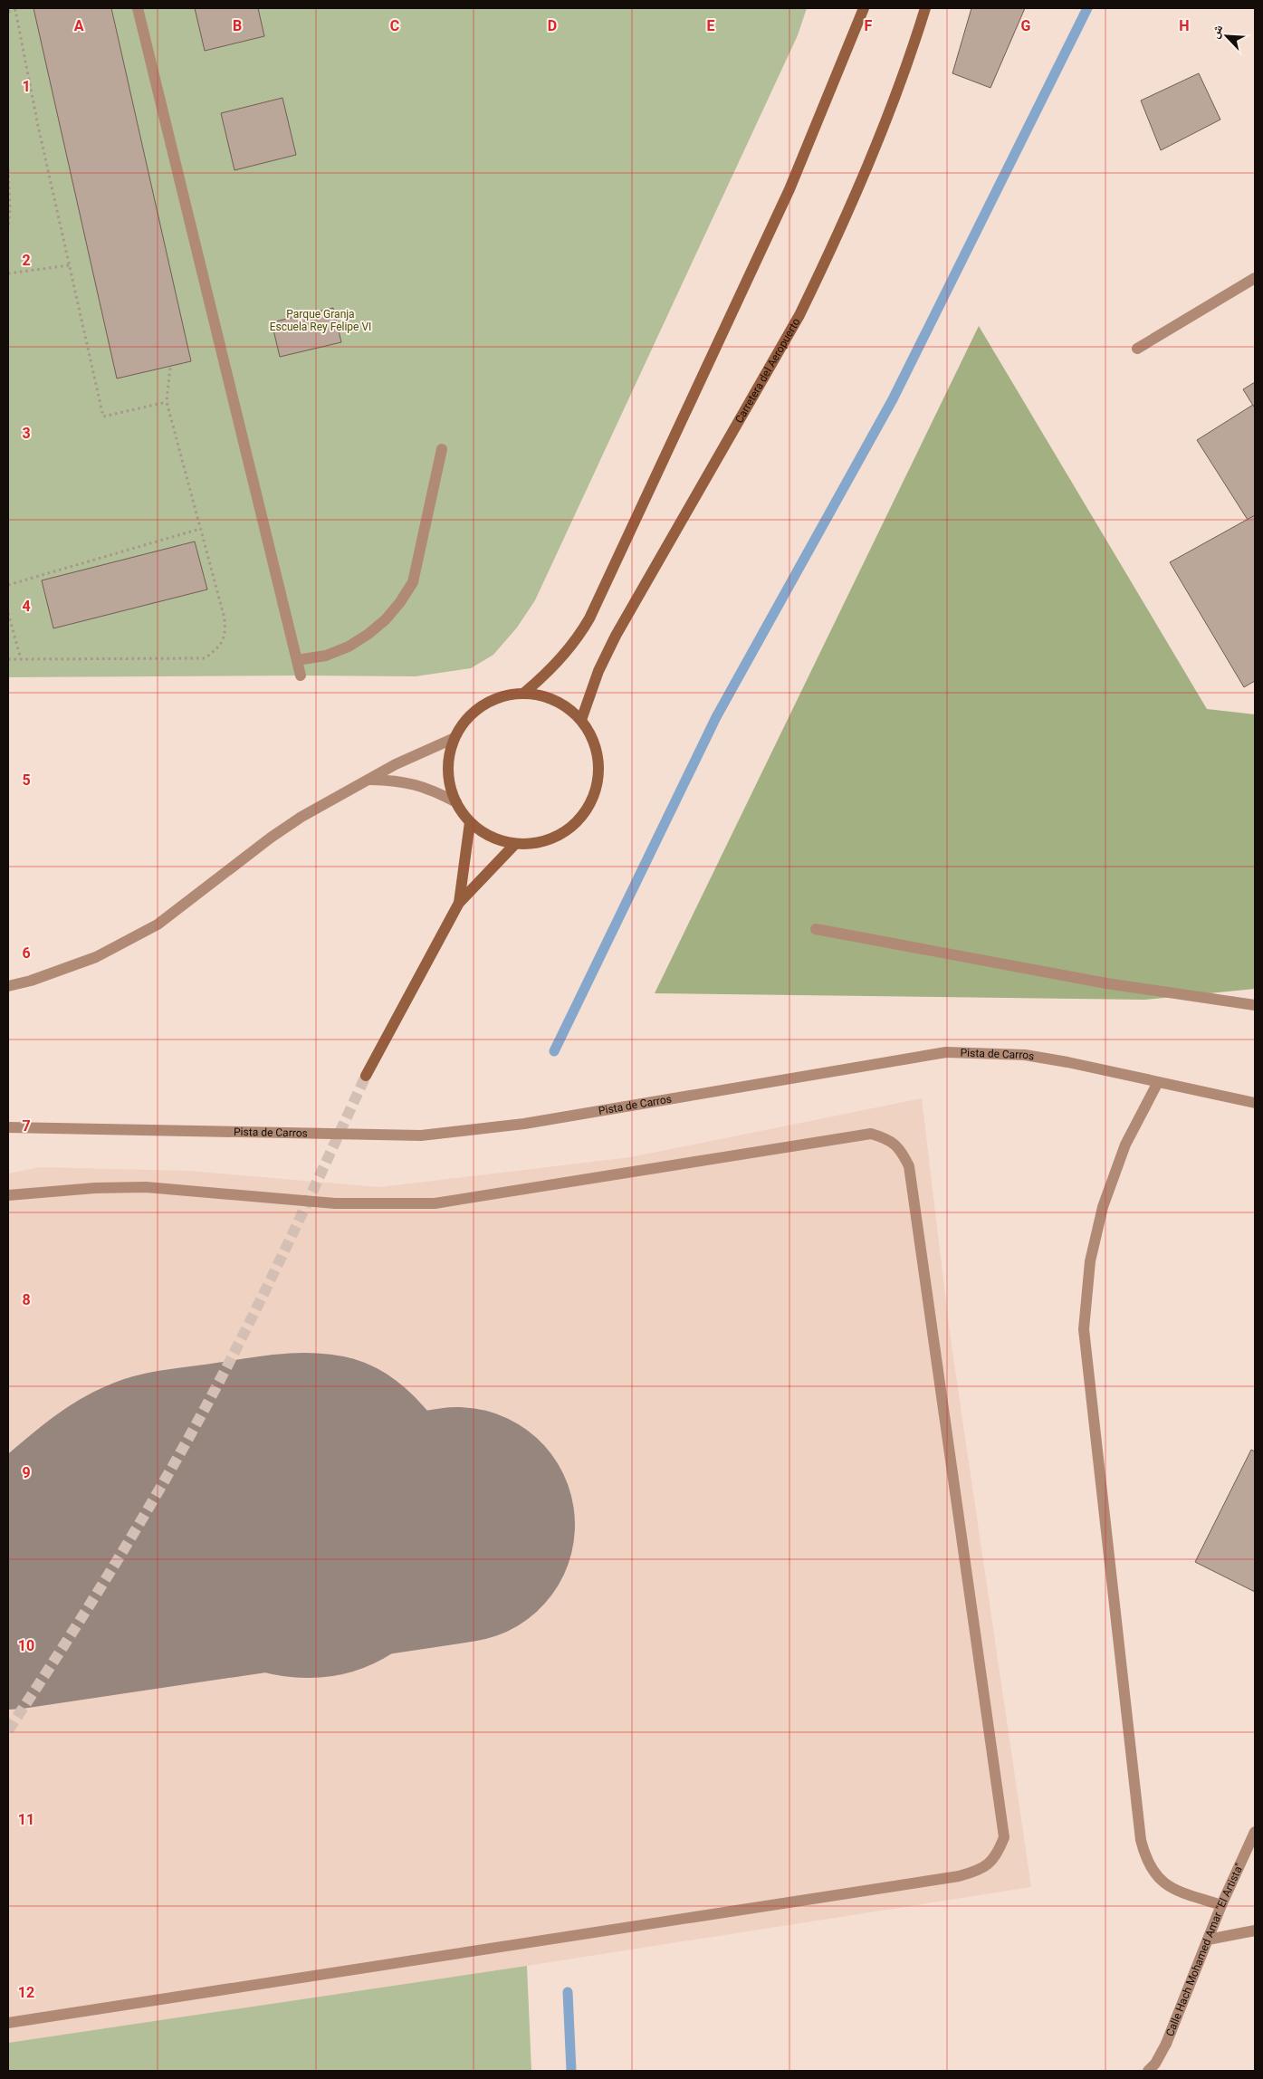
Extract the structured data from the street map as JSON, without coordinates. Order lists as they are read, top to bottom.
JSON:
{
  "streets": {
    "main road": ["Carretera del Aeropuerto"],
    "street": ["Pista de Carros", "Calle Hach Mohamed Amar \"El Artista\""]
  },
  "parks": ["Parque Granja Escuela Rey Felipe VI"],
  "north": "top left",
  "grid": {
    "columns": [
      "A",
      "B",
      "C",
      "D",
      "E",
      "F",
      "G",
      "H"
    ],
    "rows": [
      "1",
      "2",
      "3",
      "4",
      "5",
      "6",
      "7",
      "8",
      "9",
      "10",
      "11",
      "12"
    ]
  }
}
